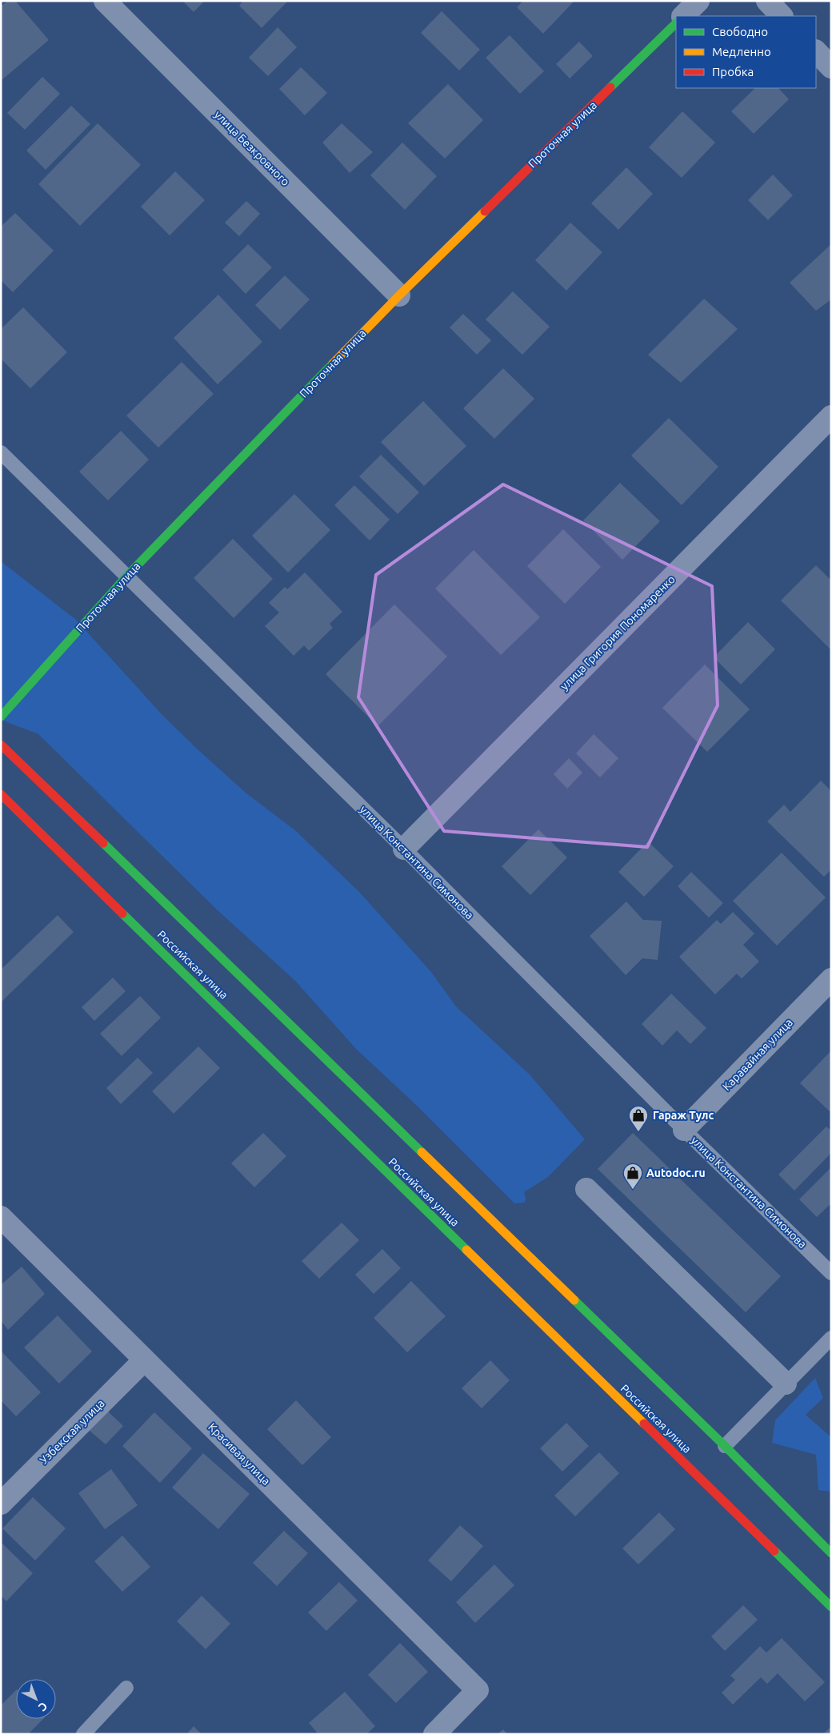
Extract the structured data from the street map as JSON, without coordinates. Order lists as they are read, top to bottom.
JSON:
{
  "streets": {
    "main road": ["Проточная улица", "Российская улица"],
    "street": [
      "улица Безкровного",
      "улица Григория Пономаренко",
      "Каравайная улица",
      "Узбекская улица",
      "Красивая улица"
    ],
    "lane": ["улица Константина Симонова"]
  },
  "crossings": [
    ["Проточная улица", "улица Безкровного"],
    ["Проточная улица", "улица Константина Симонова"],
    ["улица Григория Пономаренко", "улица Константина Симонова"],
    ["улица Константина Симонова", "Каравайная улица"],
    ["Узбекская улица", "Красивая улица"]
  ],
  "places": {
    "shop": ["Гараж Тулс", "Autodoc.ru"]
  },
  "legend": ["Свободно", "Медленно", "Пробка"],
  "north": "bottom right"
}
